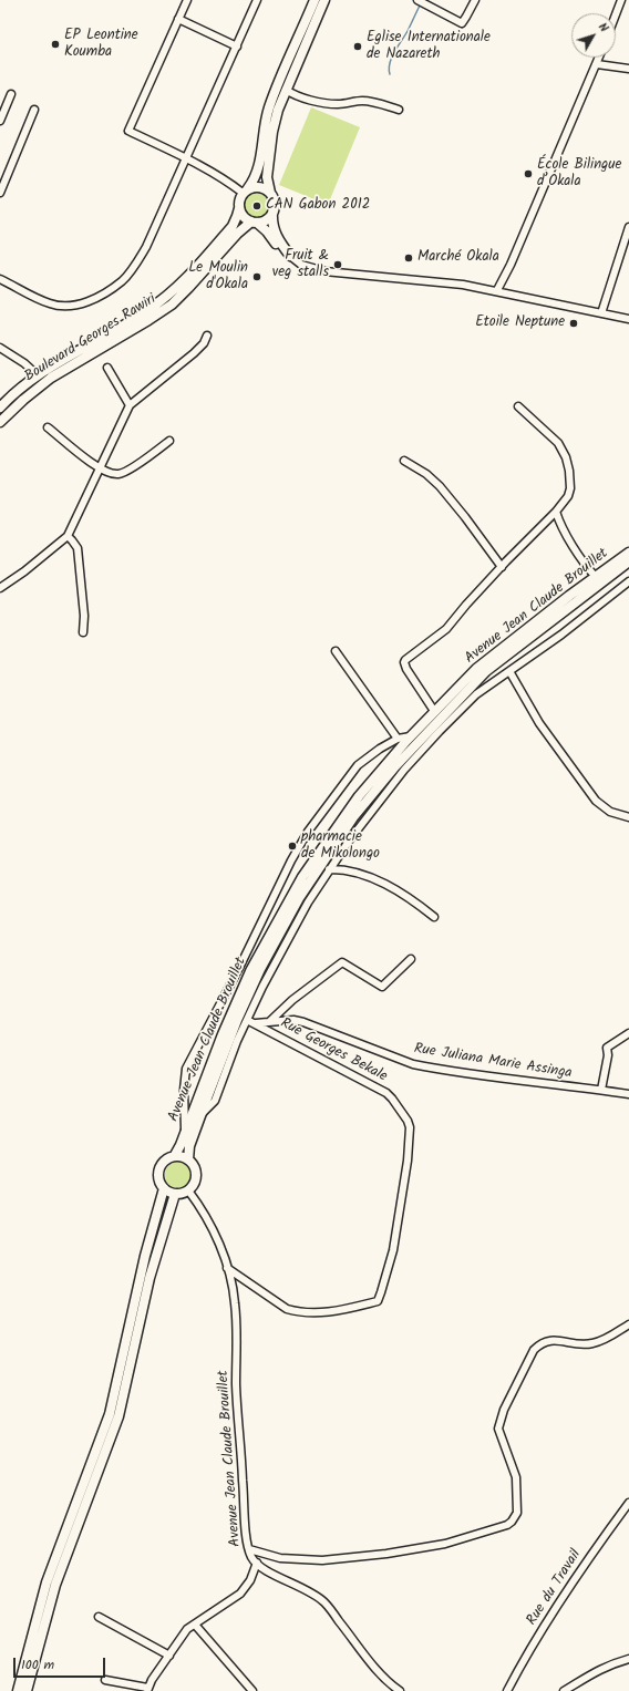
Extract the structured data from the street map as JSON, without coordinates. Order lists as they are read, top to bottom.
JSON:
{
  "streets": {
    "main road": ["Boulevard Georges Rawiri", "Avenue Jean Claude Brouillet"],
    "street": ["Rue Georges Bekale", "Rue Juliana Marie Assinga", "Rue du Travail"]
  },
  "crossings": [
    ["Avenue Jean Claude Brouillet", "Rue Georges Bekale"],
    ["Rue Georges Bekale", "Rue Juliana Marie Assinga"]
  ],
  "places": [
    "EP Leontine Koumba",
    "Eglise Internationale de Nazareth",
    "École Bilingue d’Okala",
    "CAN Gabon 2012",
    "Marché Okala",
    "Fruit & veg stalls",
    "Le Moulin d'Okala",
    "Etoile Neptune",
    "pharmacie de Mikolongo"
  ],
  "scale_bar": "100 m",
  "north": "top right"
}
